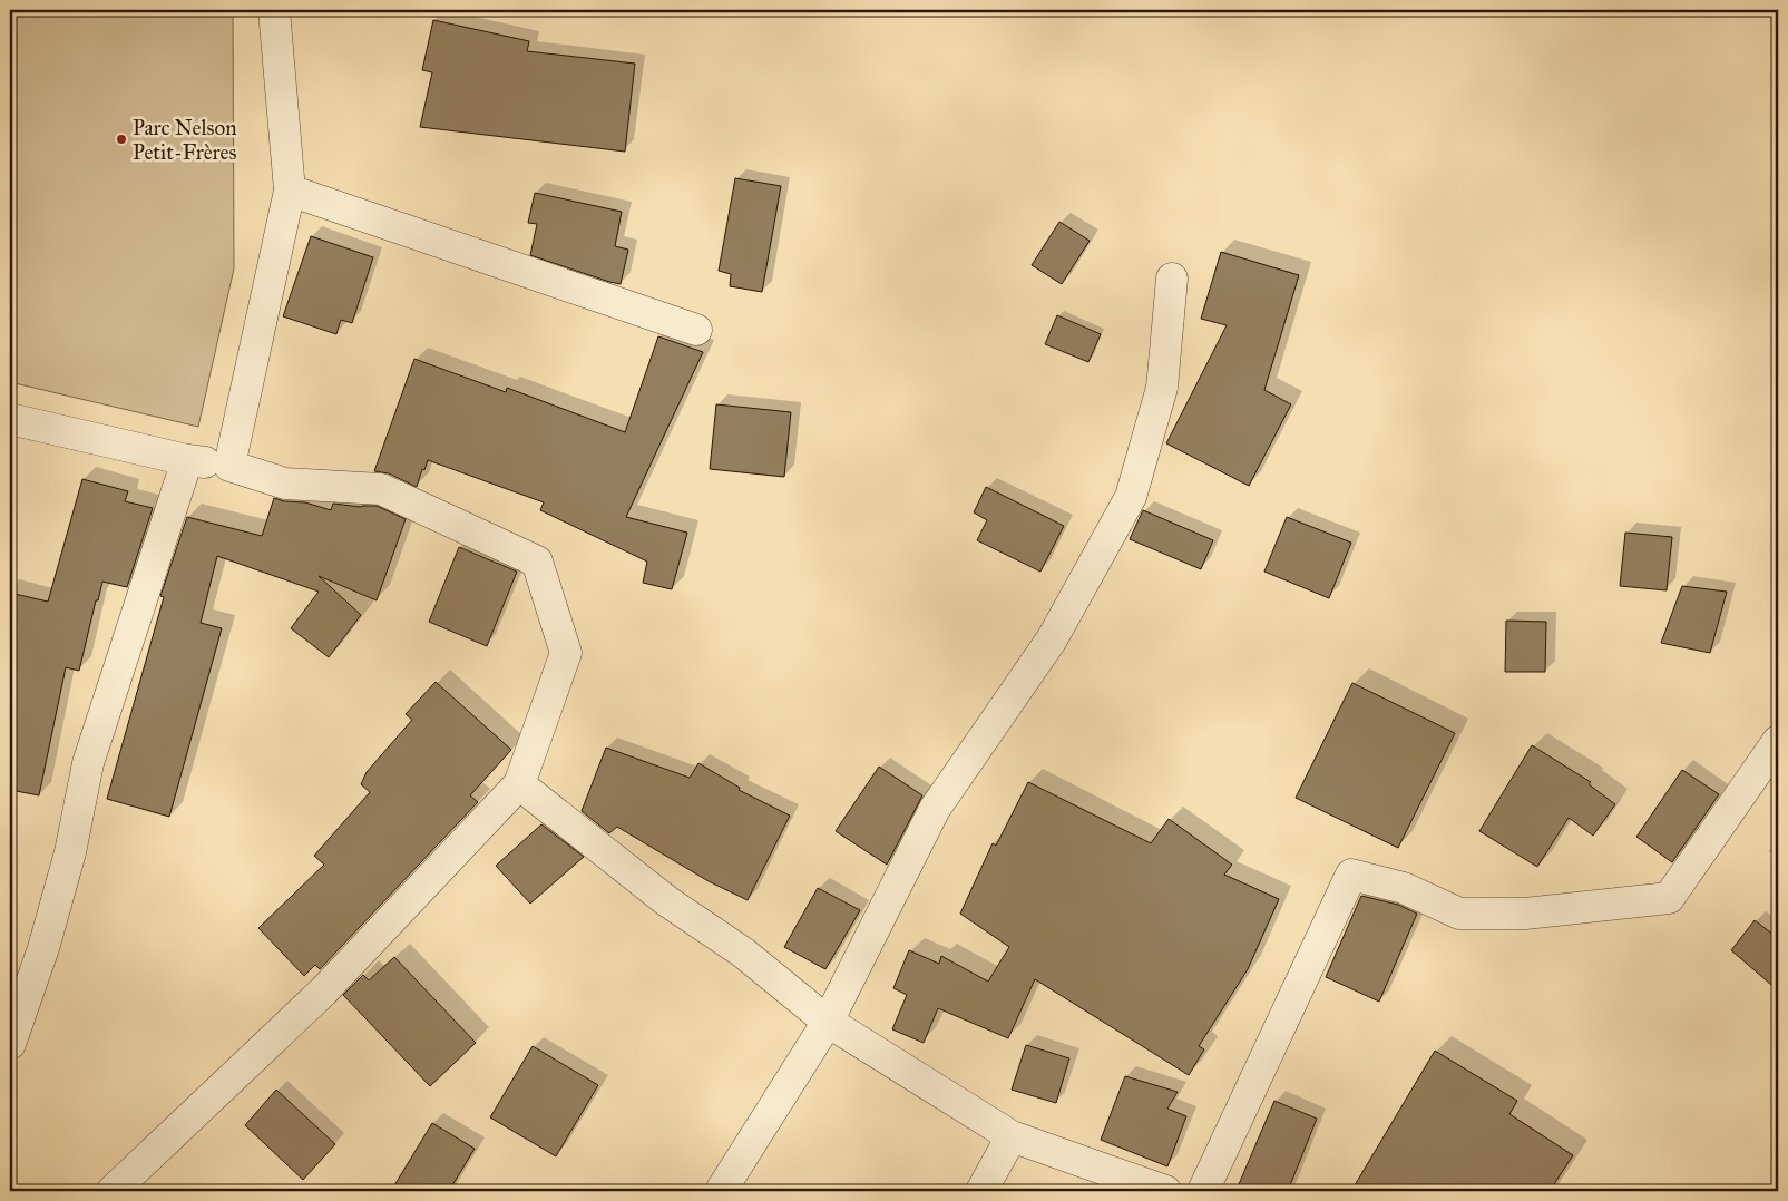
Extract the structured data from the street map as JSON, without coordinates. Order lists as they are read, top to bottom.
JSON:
{
  "places": ["Parc Nelson Petit-Frères"]
}
